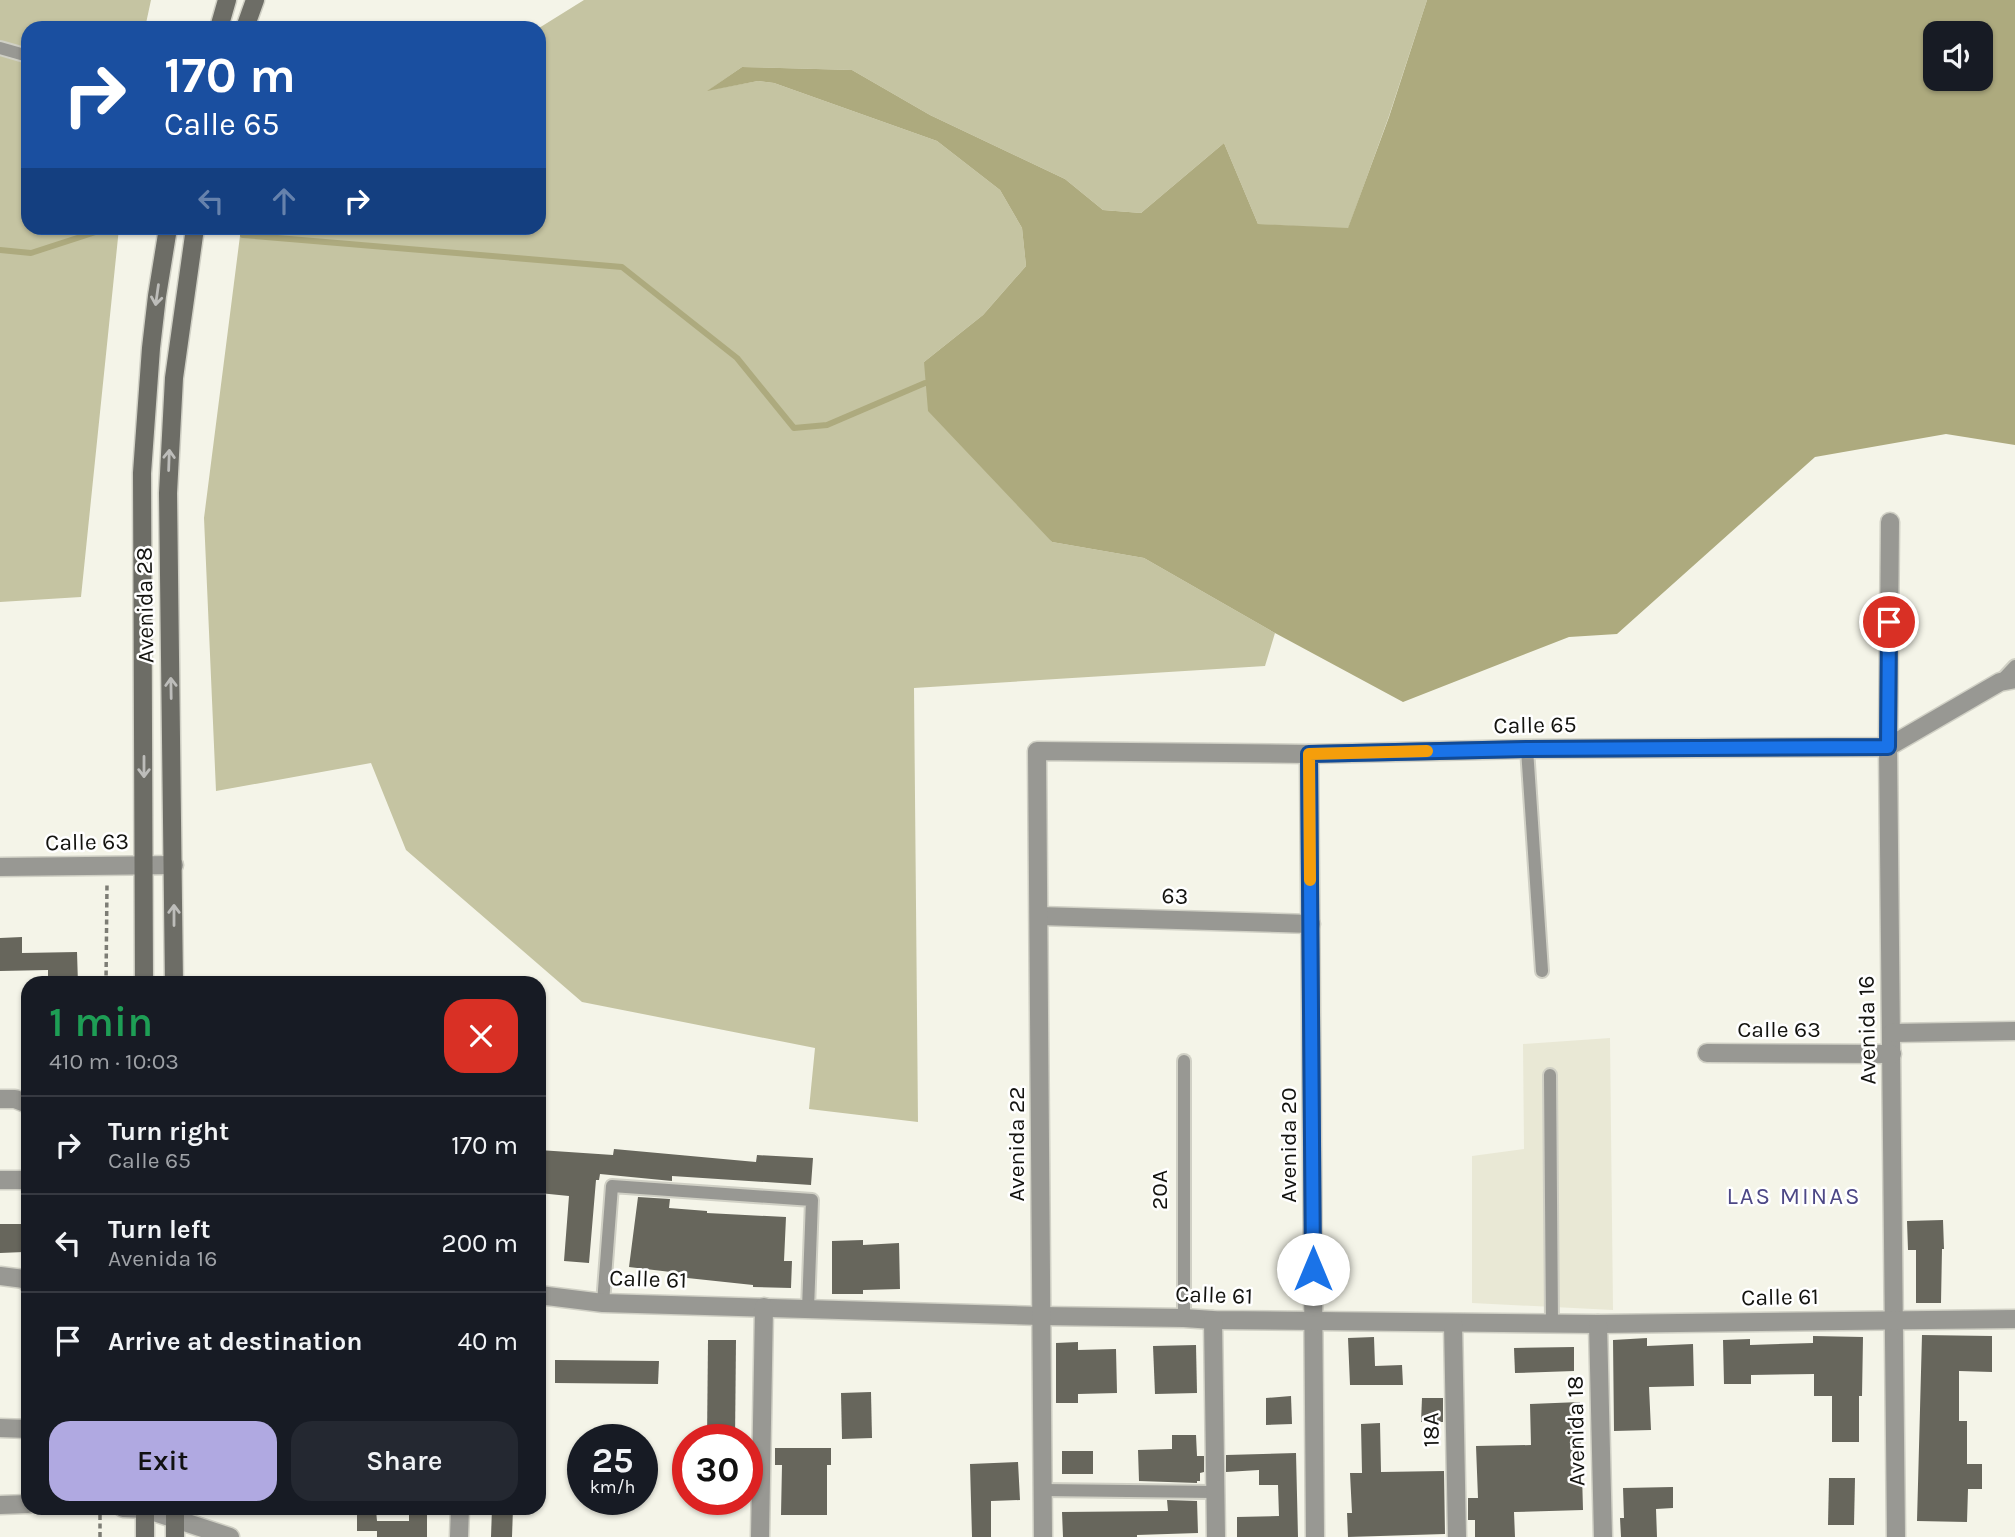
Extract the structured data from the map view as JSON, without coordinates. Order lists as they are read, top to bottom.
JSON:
{
  "streets": {
    "main road": ["Avenida 28"],
    "street": [
      "Calle 65",
      "Calle 63",
      "63",
      "Avenida 16",
      "Avenida 22",
      "Avenida 20",
      "Calle 61",
      "18A",
      "Avenida 18"
    ],
    "lane": ["20A"]
  },
  "crossings": [
    ["Avenida 28", "Calle 63"],
    ["Calle 65", "Avenida 16"],
    ["Calle 65", "Avenida 22"],
    ["Calle 65", "Avenida 20"],
    ["Calle 63", "Avenida 16"],
    ["63", "Avenida 22"],
    ["63", "Avenida 20"],
    ["Avenida 16", "Calle 61"],
    ["Avenida 22", "Calle 61"],
    ["Avenida 20", "Calle 61"],
    ["20A", "Calle 61"],
    ["Calle 61", "18A"],
    ["Calle 61", "Avenida 18"]
  ],
  "districts": ["LAS MINAS"],
  "page": {
    "turn": ["170 m", "Calle 65"],
    "heading": ["1 min", "410 m · 10:03"],
    "list": [
      {
        "name": "Turn right",
        "note": "Calle 65",
        "value": "170 m"
      },
      {
        "name": "Turn left",
        "note": "Avenida 16",
        "value": "200 m"
      },
      {
        "name": "Arrive at destination",
        "value": "40 m"
      }
    ],
    "buttons": ["Exit", "Share"],
    "speed": "25 km/h",
    "limit": "30"
  }
}
